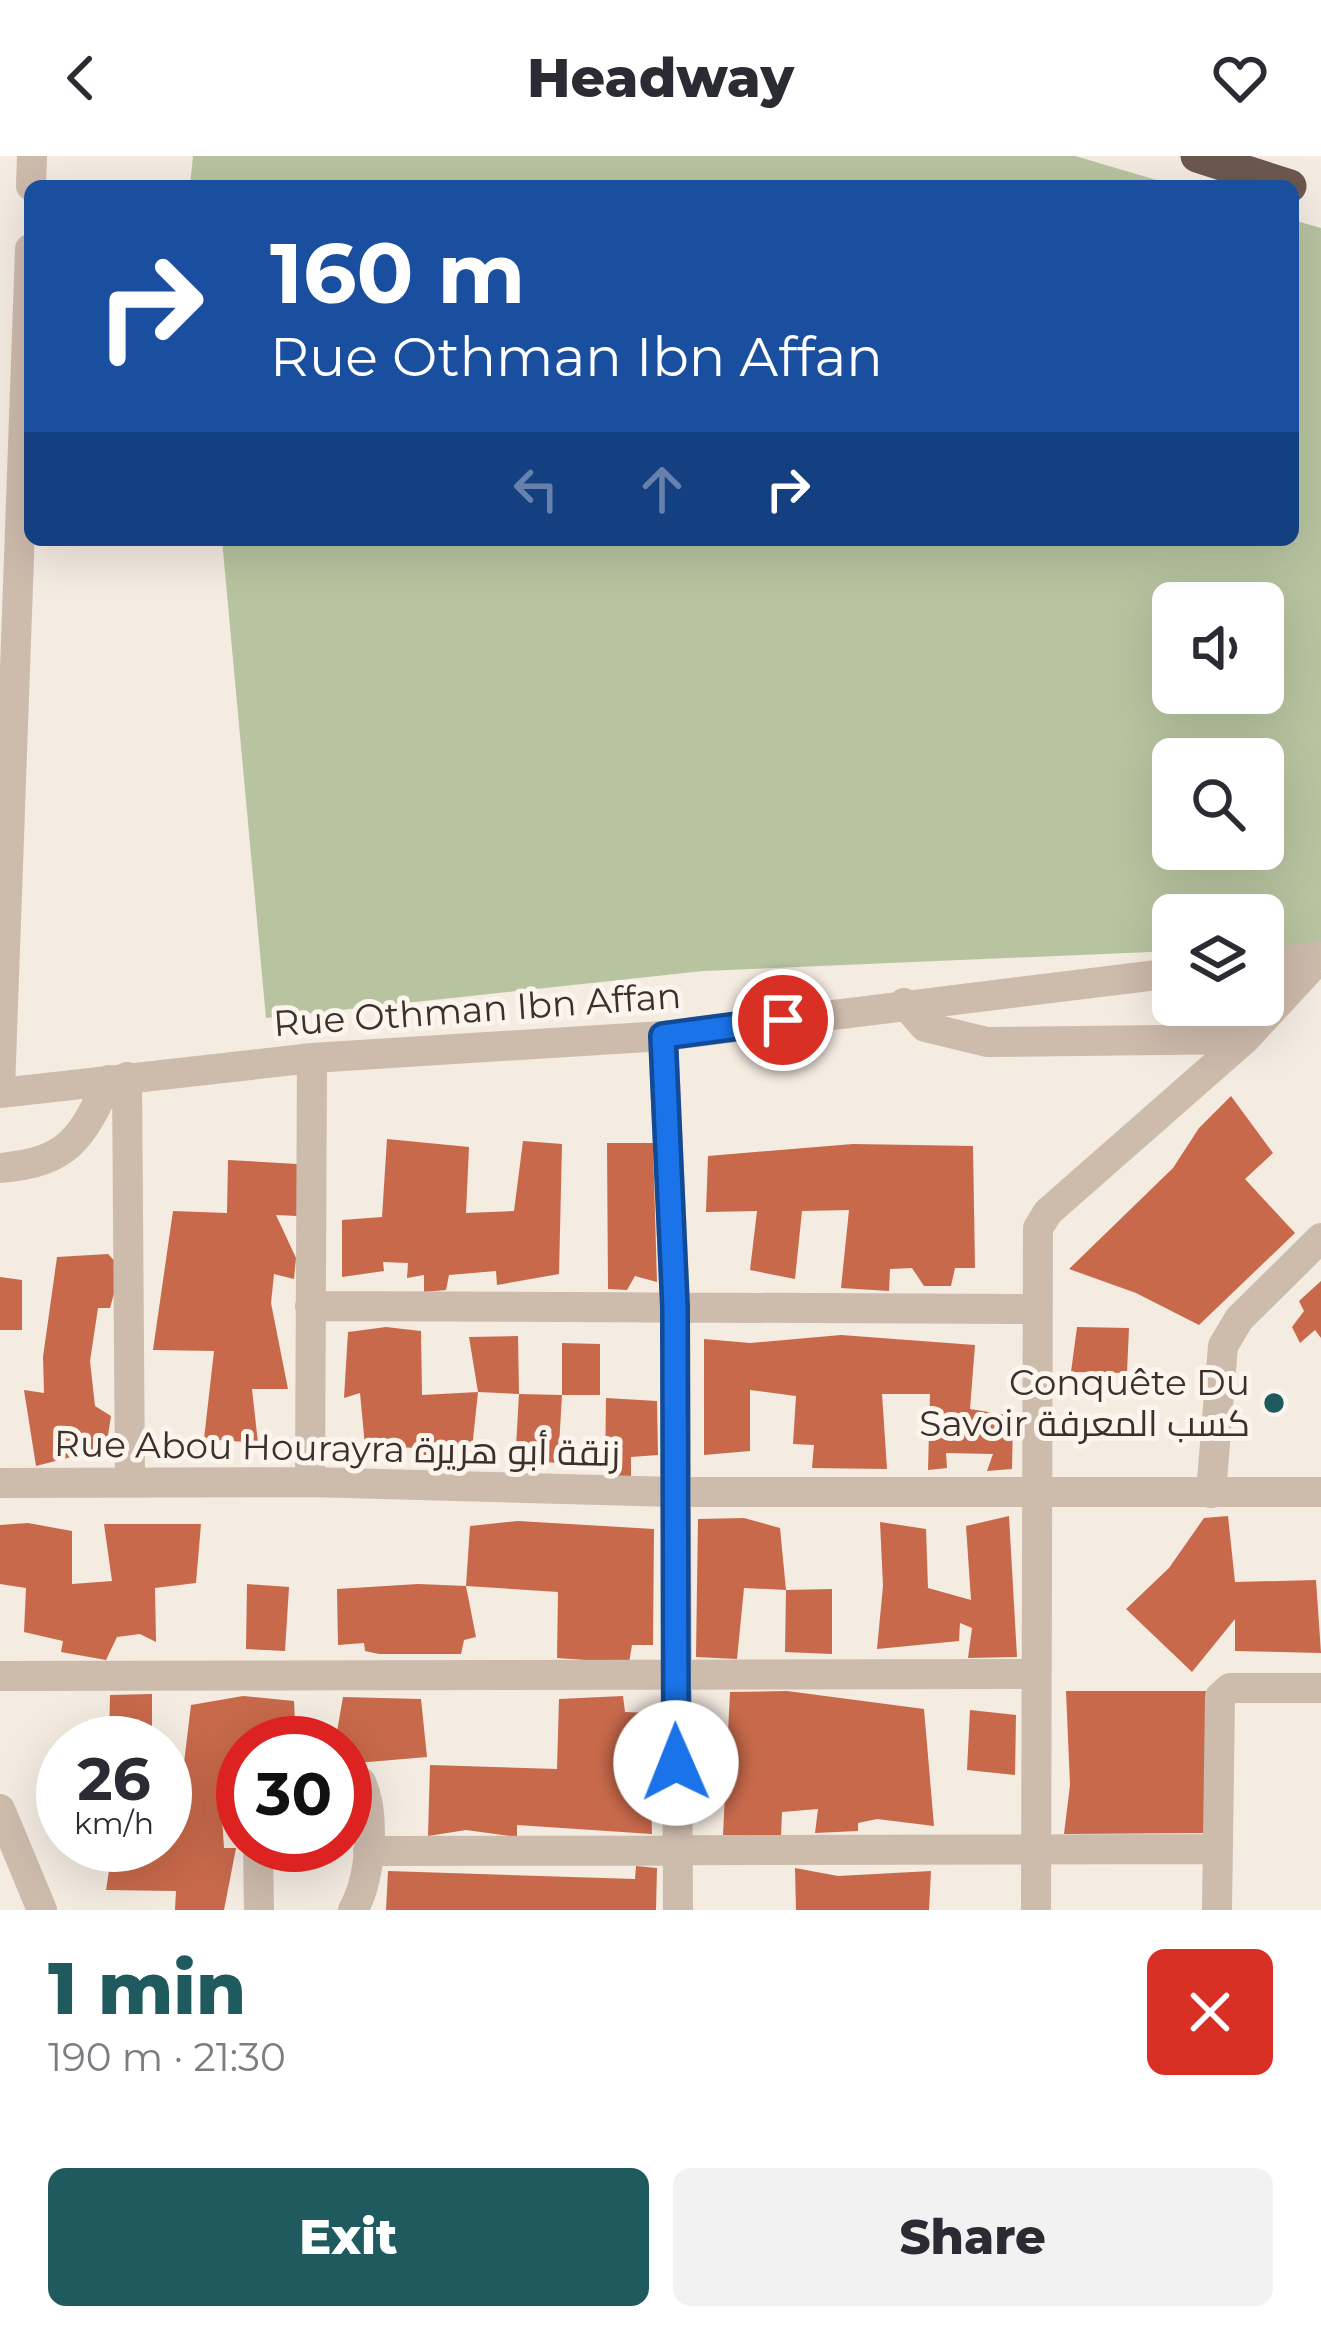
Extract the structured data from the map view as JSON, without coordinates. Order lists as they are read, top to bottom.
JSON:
{
  "streets": {
    "street": ["Rue Othman Ibn Affan", "Rue Abou Hourayra زنقة أبو هريرة"]
  },
  "places": ["Conquête Du Savoir كسب المعرفة"],
  "page": {
    "header": "Headway",
    "turn": ["160 m", "Rue Othman Ibn Affan"],
    "speed": "26 km/h",
    "limit": "30",
    "heading": ["1 min", "190 m · 21:30"],
    "buttons": ["Exit", "Share"]
  }
}
